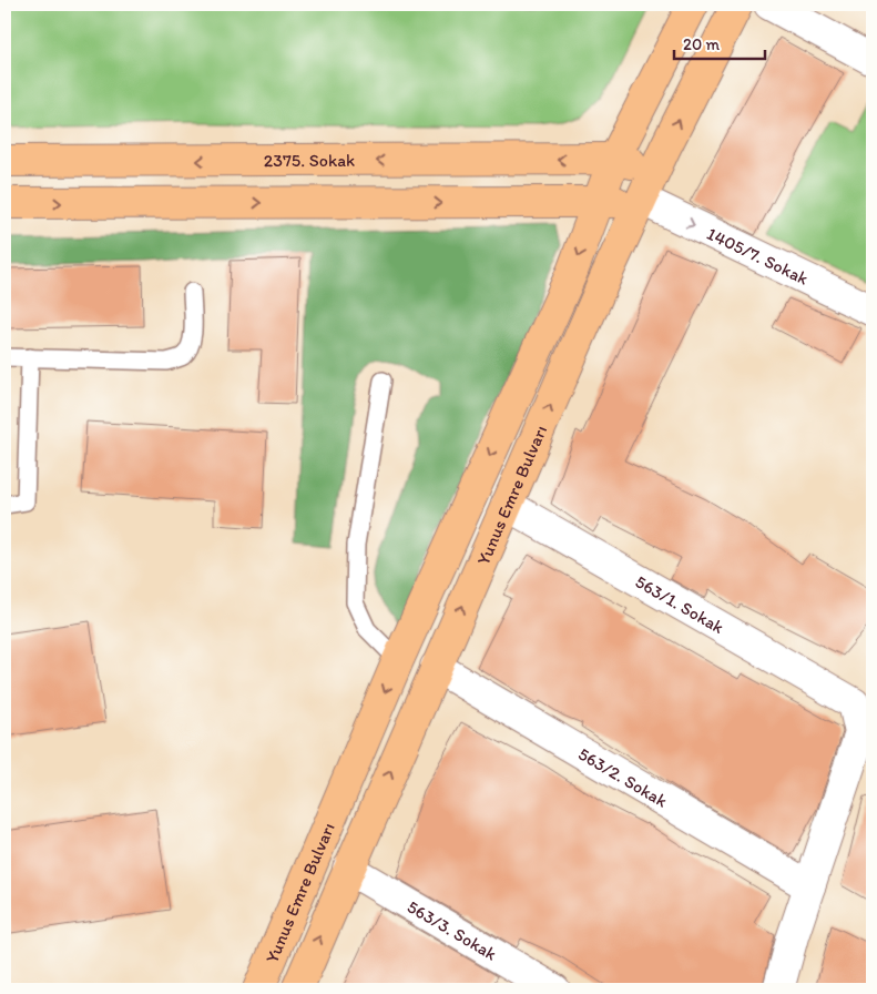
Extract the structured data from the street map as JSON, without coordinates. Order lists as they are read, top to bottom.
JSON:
{
  "streets": {
    "main road": ["2375. Sokak", "Yunus Emre Bulvarı"],
    "street": [
      "1405/7. Sokak",
      "563/1. Sokak",
      "563/2. Sokak",
      "563/3. Sokak"
    ]
  },
  "crossings": [
    ["2375. Sokak", "Yunus Emre Bulvarı"],
    ["1405/7. Sokak", "Yunus Emre Bulvarı"],
    ["Yunus Emre Bulvarı", "563/1. Sokak"],
    ["Yunus Emre Bulvarı", "563/2. Sokak"],
    ["Yunus Emre Bulvarı", "563/3. Sokak"],
    ["563/1. Sokak", "563/2. Sokak"]
  ],
  "scale_bar": "20 m"
}
